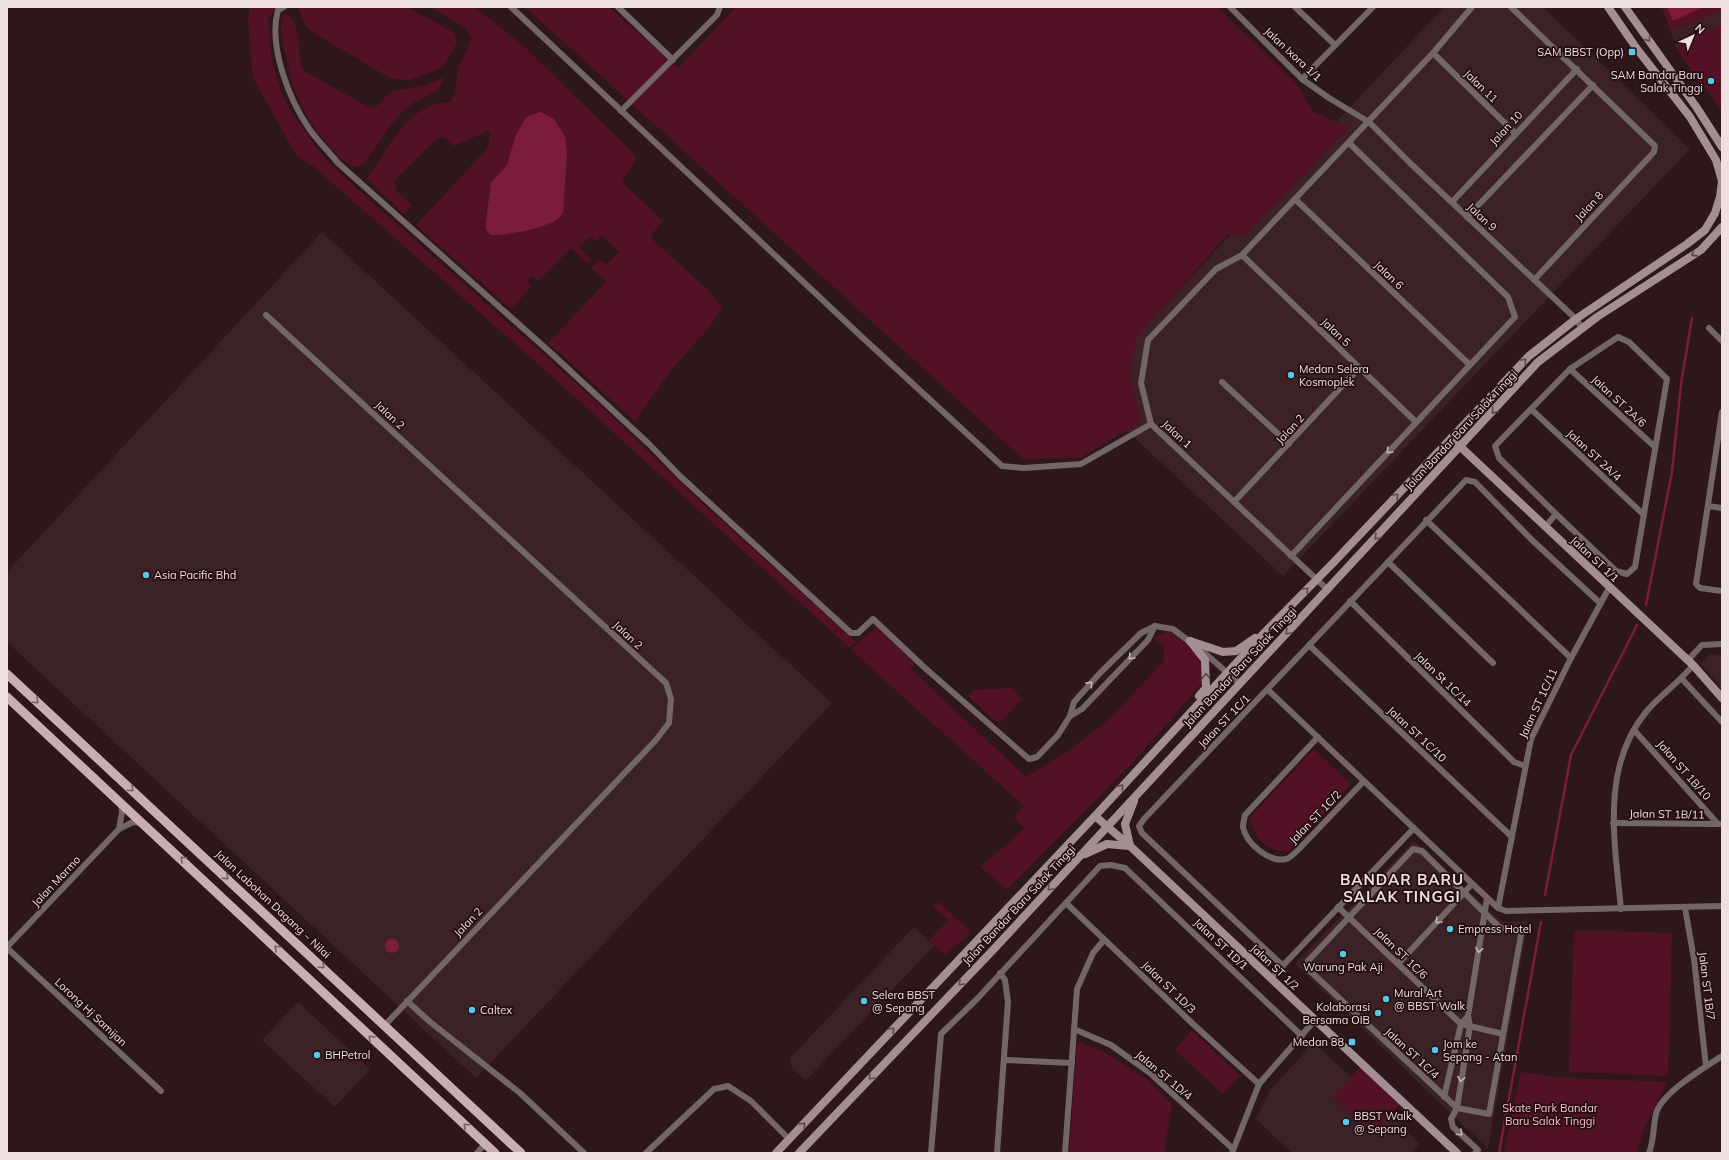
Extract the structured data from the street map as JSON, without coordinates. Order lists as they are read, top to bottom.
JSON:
{
  "streets": {
    "main road": [
      "Jalan Bandar Baru Salak Tinggi",
      "Jalan ST 1/1",
      "Jalan Labohan Dagang ‒ Nilai",
      "Jalan ST 1/2"
    ],
    "street": [
      "Jalan Ixora 1/1",
      "Jalan 11",
      "Jalan 10",
      "Jalan 8",
      "Jalan 9",
      "Jalan 6",
      "Jalan 5",
      "Jalan ST 2A/6",
      "Jalan 2",
      "Jalan 1",
      "Jalan ST 2A/4",
      "Jalan St 1C/14",
      "Jalan ST 1C/11",
      "Jalan ST 1C/1",
      "Jalan ST 1C/10",
      "Jalan ST 1B/10",
      "Jalan ST 1B/11",
      "Jalan ST 1C/2",
      "Jalan Marmo",
      "Jalan ST 1D/1",
      "Jalan ST 1C/6",
      "Jalan ST 1B/7",
      "Jalan ST 1D/3",
      "Lorong Hj Samijan",
      "Jalan ST 1C/4",
      "Jalan ST 1D/4"
    ]
  },
  "crossings": [
    ["Jalan Ixora 1/1", "Jalan 9"],
    ["Jalan Ixora 1/1", "Jalan 1"],
    ["Jalan 11", "Jalan 10"],
    ["Jalan 11", "Jalan 1"],
    ["Jalan 10", "Jalan 9"],
    ["Jalan 8", "Jalan 9"],
    ["Jalan 9", "Jalan Bandar Baru Salak Tinggi"],
    ["Jalan 9", "Jalan 1"],
    ["Jalan 6", "Jalan 1"],
    ["Jalan 5", "Jalan 2"],
    ["Jalan 5", "Jalan 1"],
    ["Jalan 2", "Jalan 1"],
    ["Jalan 2", "Jalan Labohan Dagang ‒ Nilai"],
    ["Jalan Bandar Baru Salak Tinggi", "Jalan 1"],
    ["Jalan Bandar Baru Salak Tinggi", "Jalan ST 1/1"],
    ["Jalan Bandar Baru Salak Tinggi", "Jalan ST 1/2"],
    ["Jalan ST 1/1", "Jalan ST 1C/11"],
    ["Jalan St 1C/14", "Jalan ST 1C/11"],
    ["Jalan St 1C/14", "Jalan ST 1C/1"],
    ["Jalan ST 1C/11", "Jalan ST 1C/1"],
    ["Jalan ST 1C/11", "Jalan ST 1C/10"],
    ["Jalan ST 1C/1", "Jalan ST 1C/10"],
    ["Jalan ST 1B/10", "Jalan ST 1B/11"],
    ["Jalan Marmo", "Lorong Hj Samijan"],
    ["Jalan ST 1D/1", "Jalan ST 1D/3"],
    ["Jalan ST 1C/6", "Jalan ST 1C/4"]
  ],
  "districts": ["BANDAR BARU SALAK TINGGI"],
  "parks": ["Skate Park Bandar Baru Salak Tinggi"],
  "places": {
    "transit": ["SAM BBST (Opp)", "Medan 88"],
    "other": [
      "SAM Bandar Baru Salak Tinggi",
      "Medan Selera Kosmoplek",
      "Asia Pacific Bhd",
      "Empress Hotel",
      "Warung Pak Aji",
      "Mural Art @ BBST Walk",
      "Selera BBST @ Sepang",
      "Caltex",
      "Kolaborasi Bersama OIB",
      "Jom ke Sepang - Atan",
      "BHPetrol",
      "BBST Walk @ Sepang"
    ]
  },
  "north": "top right"
}
